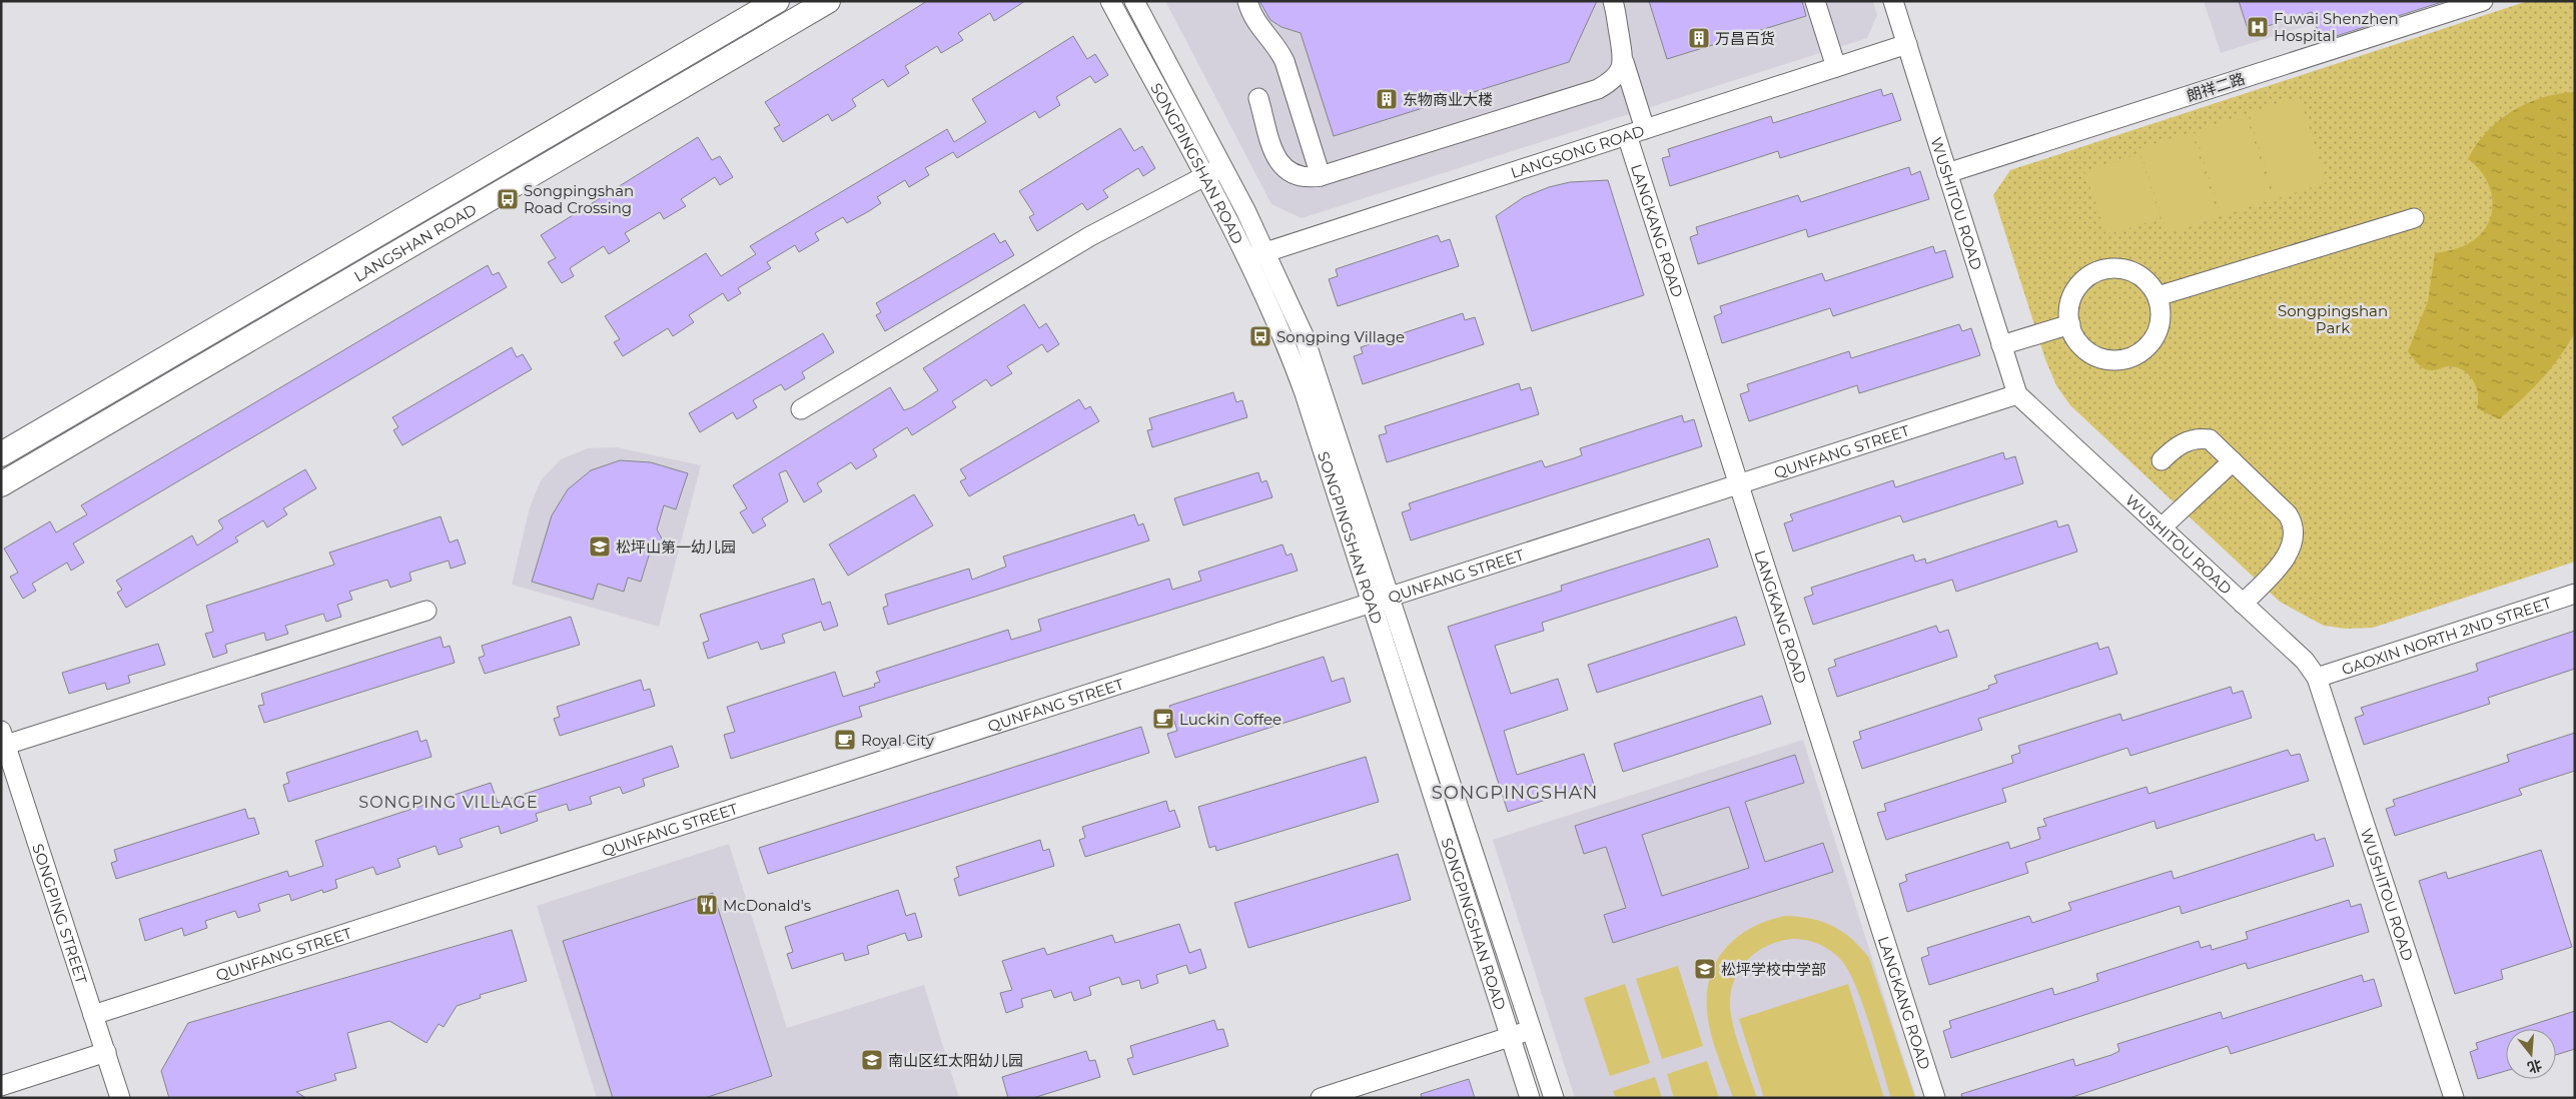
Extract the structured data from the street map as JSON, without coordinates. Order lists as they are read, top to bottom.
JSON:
{
  "streets": {
    "main road": ["LANGSHAN ROAD"],
    "street": [
      "朗祥二路",
      "LANGSONG ROAD",
      "SONGPINGSHAN ROAD",
      "WUSHITOU ROAD",
      "LANGKANG ROAD",
      "QUNFANG STREET",
      "GAOXIN NORTH 2ND STREET",
      "SONGPING STREET"
    ]
  },
  "crossings": [
    ["朗祥二路", "WUSHITOU ROAD"],
    ["LANGSONG ROAD", "SONGPINGSHAN ROAD"],
    ["LANGSONG ROAD", "WUSHITOU ROAD"],
    ["LANGSONG ROAD", "LANGKANG ROAD"],
    ["SONGPINGSHAN ROAD", "QUNFANG STREET"],
    ["WUSHITOU ROAD", "QUNFANG STREET"],
    ["WUSHITOU ROAD", "GAOXIN NORTH 2ND STREET"],
    ["LANGKANG ROAD", "QUNFANG STREET"],
    ["QUNFANG STREET", "SONGPING STREET"]
  ],
  "districts": ["SONGPINGSHAN", "SONGPING VILLAGE"],
  "parks": ["Songpingshan Park"],
  "places": {
    "hospital": ["Fuwai Shenzhen Hospital"],
    "building": ["万昌百货", "东物商业大楼"],
    "bus stop": ["Songpingshan Road Crossing", "Songping Village"],
    "school or university": ["松坪山第一幼儿园", "松坪学校中学部", "南山区红太阳幼儿园"],
    "cafe": ["Luckin Coffee", "Royal City"],
    "restaurant": ["McDonald's"]
  },
  "north": "bottom"
}
